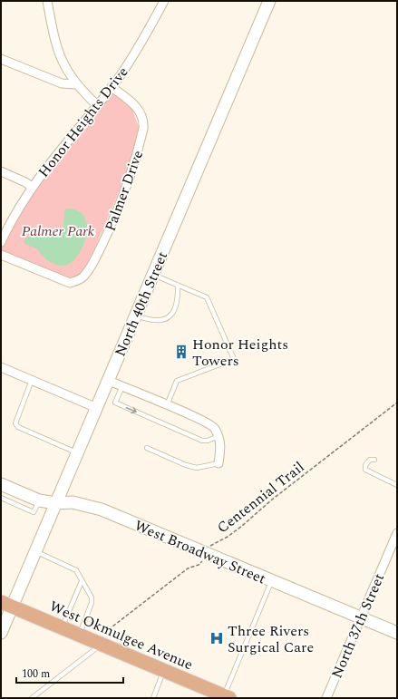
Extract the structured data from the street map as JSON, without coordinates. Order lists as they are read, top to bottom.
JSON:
{
  "streets": {
    "main road": ["West Okmulgee Avenue"],
    "street": [
      "Honor Heights Drive",
      "Palmer Drive",
      "North 40th Street",
      "West Broadway Street",
      "North 37th Street"
    ],
    "path": ["Centennial Trail"]
  },
  "crossings": [
    ["Honor Heights Drive", "Palmer Drive"],
    ["North 40th Street", "West Broadway Street"],
    ["North 40th Street", "West Okmulgee Avenue"],
    ["Centennial Trail", "West Broadway Street"],
    ["Centennial Trail", "West Okmulgee Avenue"],
    ["West Broadway Street", "North 37th Street"]
  ],
  "parks": ["Palmer Park"],
  "places": {
    "building": ["Honor Heights Towers"],
    "hospital": ["Three Rivers Surgical Care"]
  },
  "scale_bar": "100 m"
}
